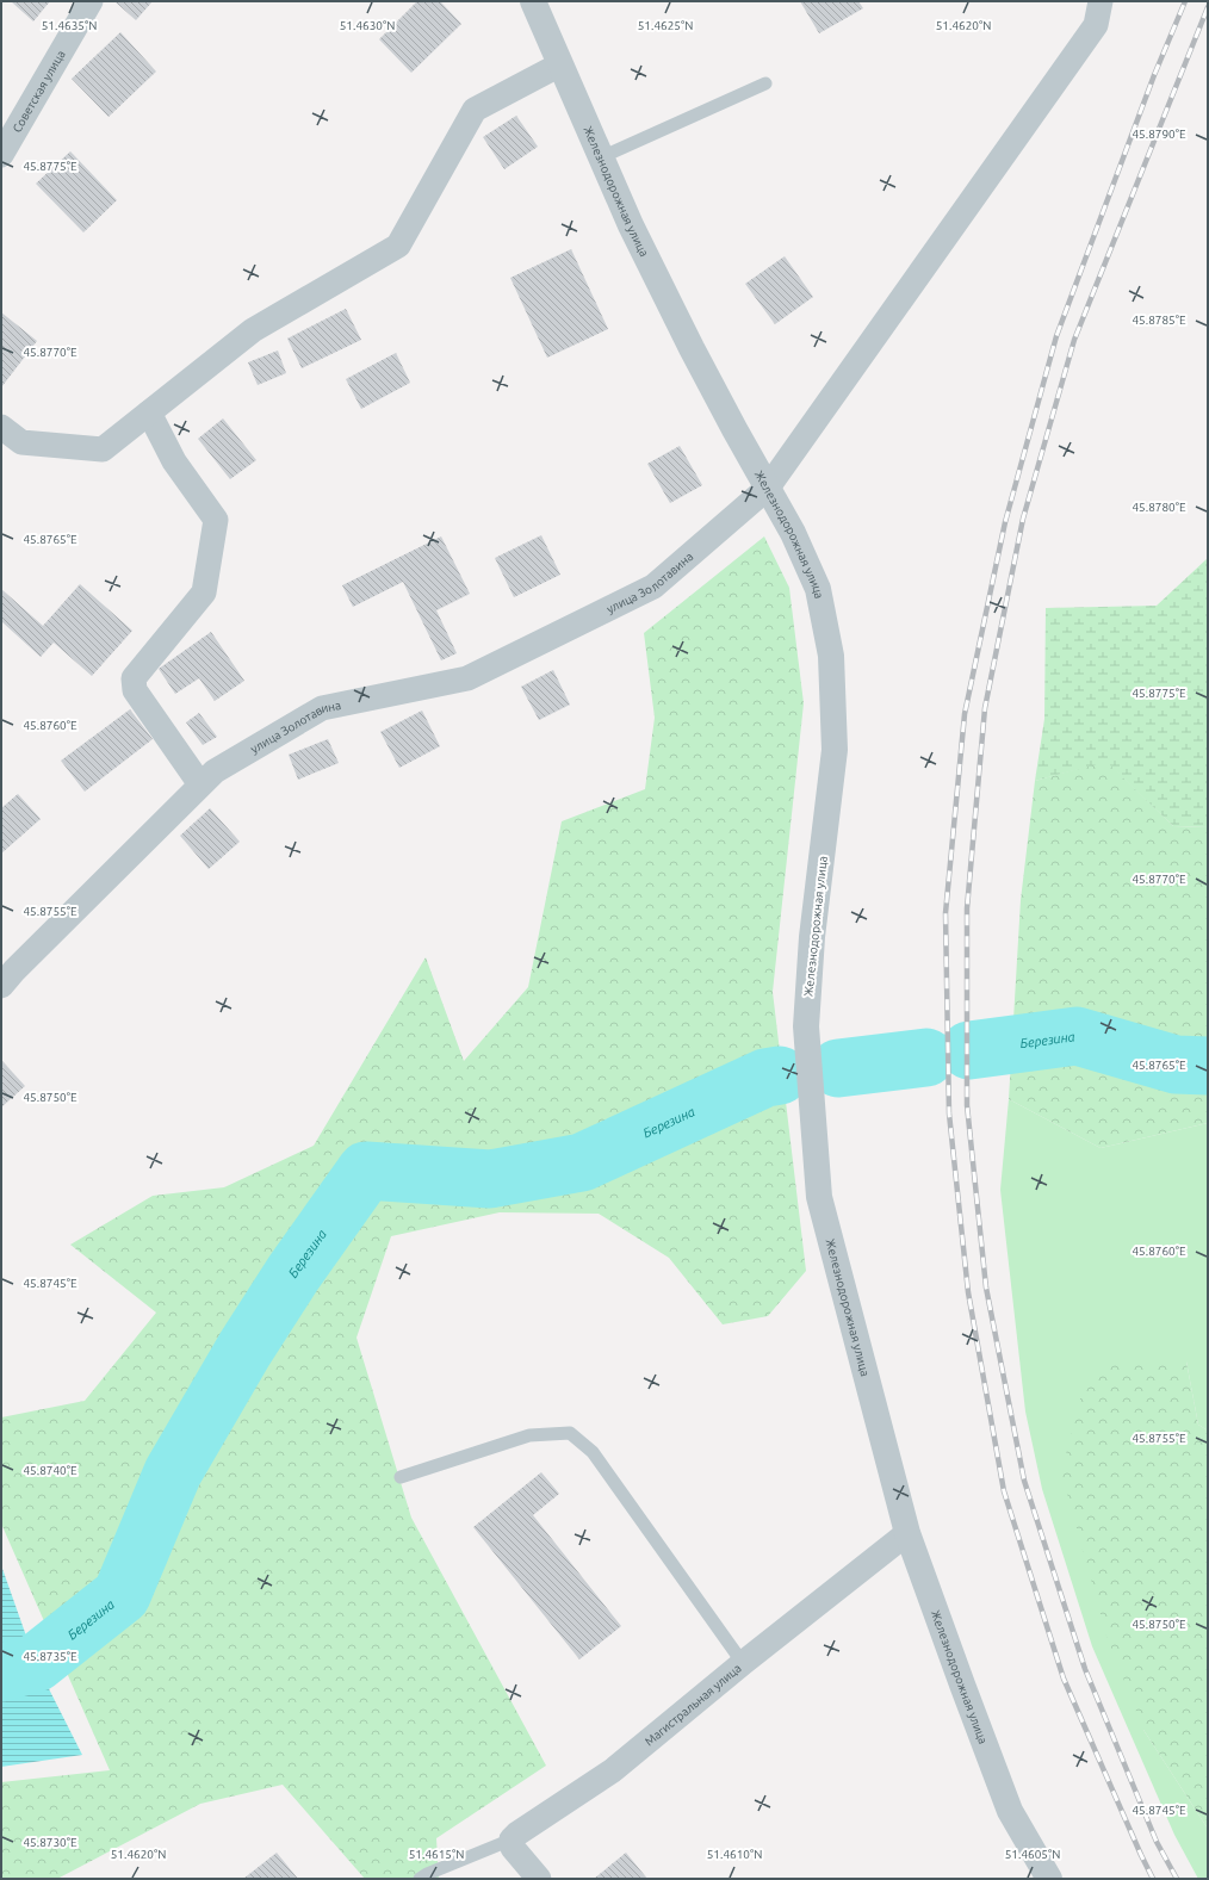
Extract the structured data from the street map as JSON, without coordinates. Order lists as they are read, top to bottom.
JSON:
{
  "streets": {
    "street": [
      "Советская улица",
      "Железнодорожная улица",
      "улица Золотавина",
      "Магистральная улица"
    ]
  },
  "crossings": [
    ["Железнодорожная улица", "улица Золотавина"],
    ["Железнодорожная улица", "Магистральная улица"]
  ],
  "water": ["Березина"],
  "coordinates": [
    "51.4635°N",
    "51.4630°N",
    "51.4625°N",
    "51.4620°N",
    "45.8790°E",
    "45.8775°E",
    "45.8785°E",
    "45.8770°E",
    "45.8780°E",
    "45.8765°E",
    "45.8760°E",
    "45.8755°E",
    "45.8750°E",
    "45.8745°E",
    "45.8740°E",
    "45.8735°E",
    "45.8730°E",
    "51.4615°N",
    "51.4610°N",
    "51.4605°N"
  ]
}
